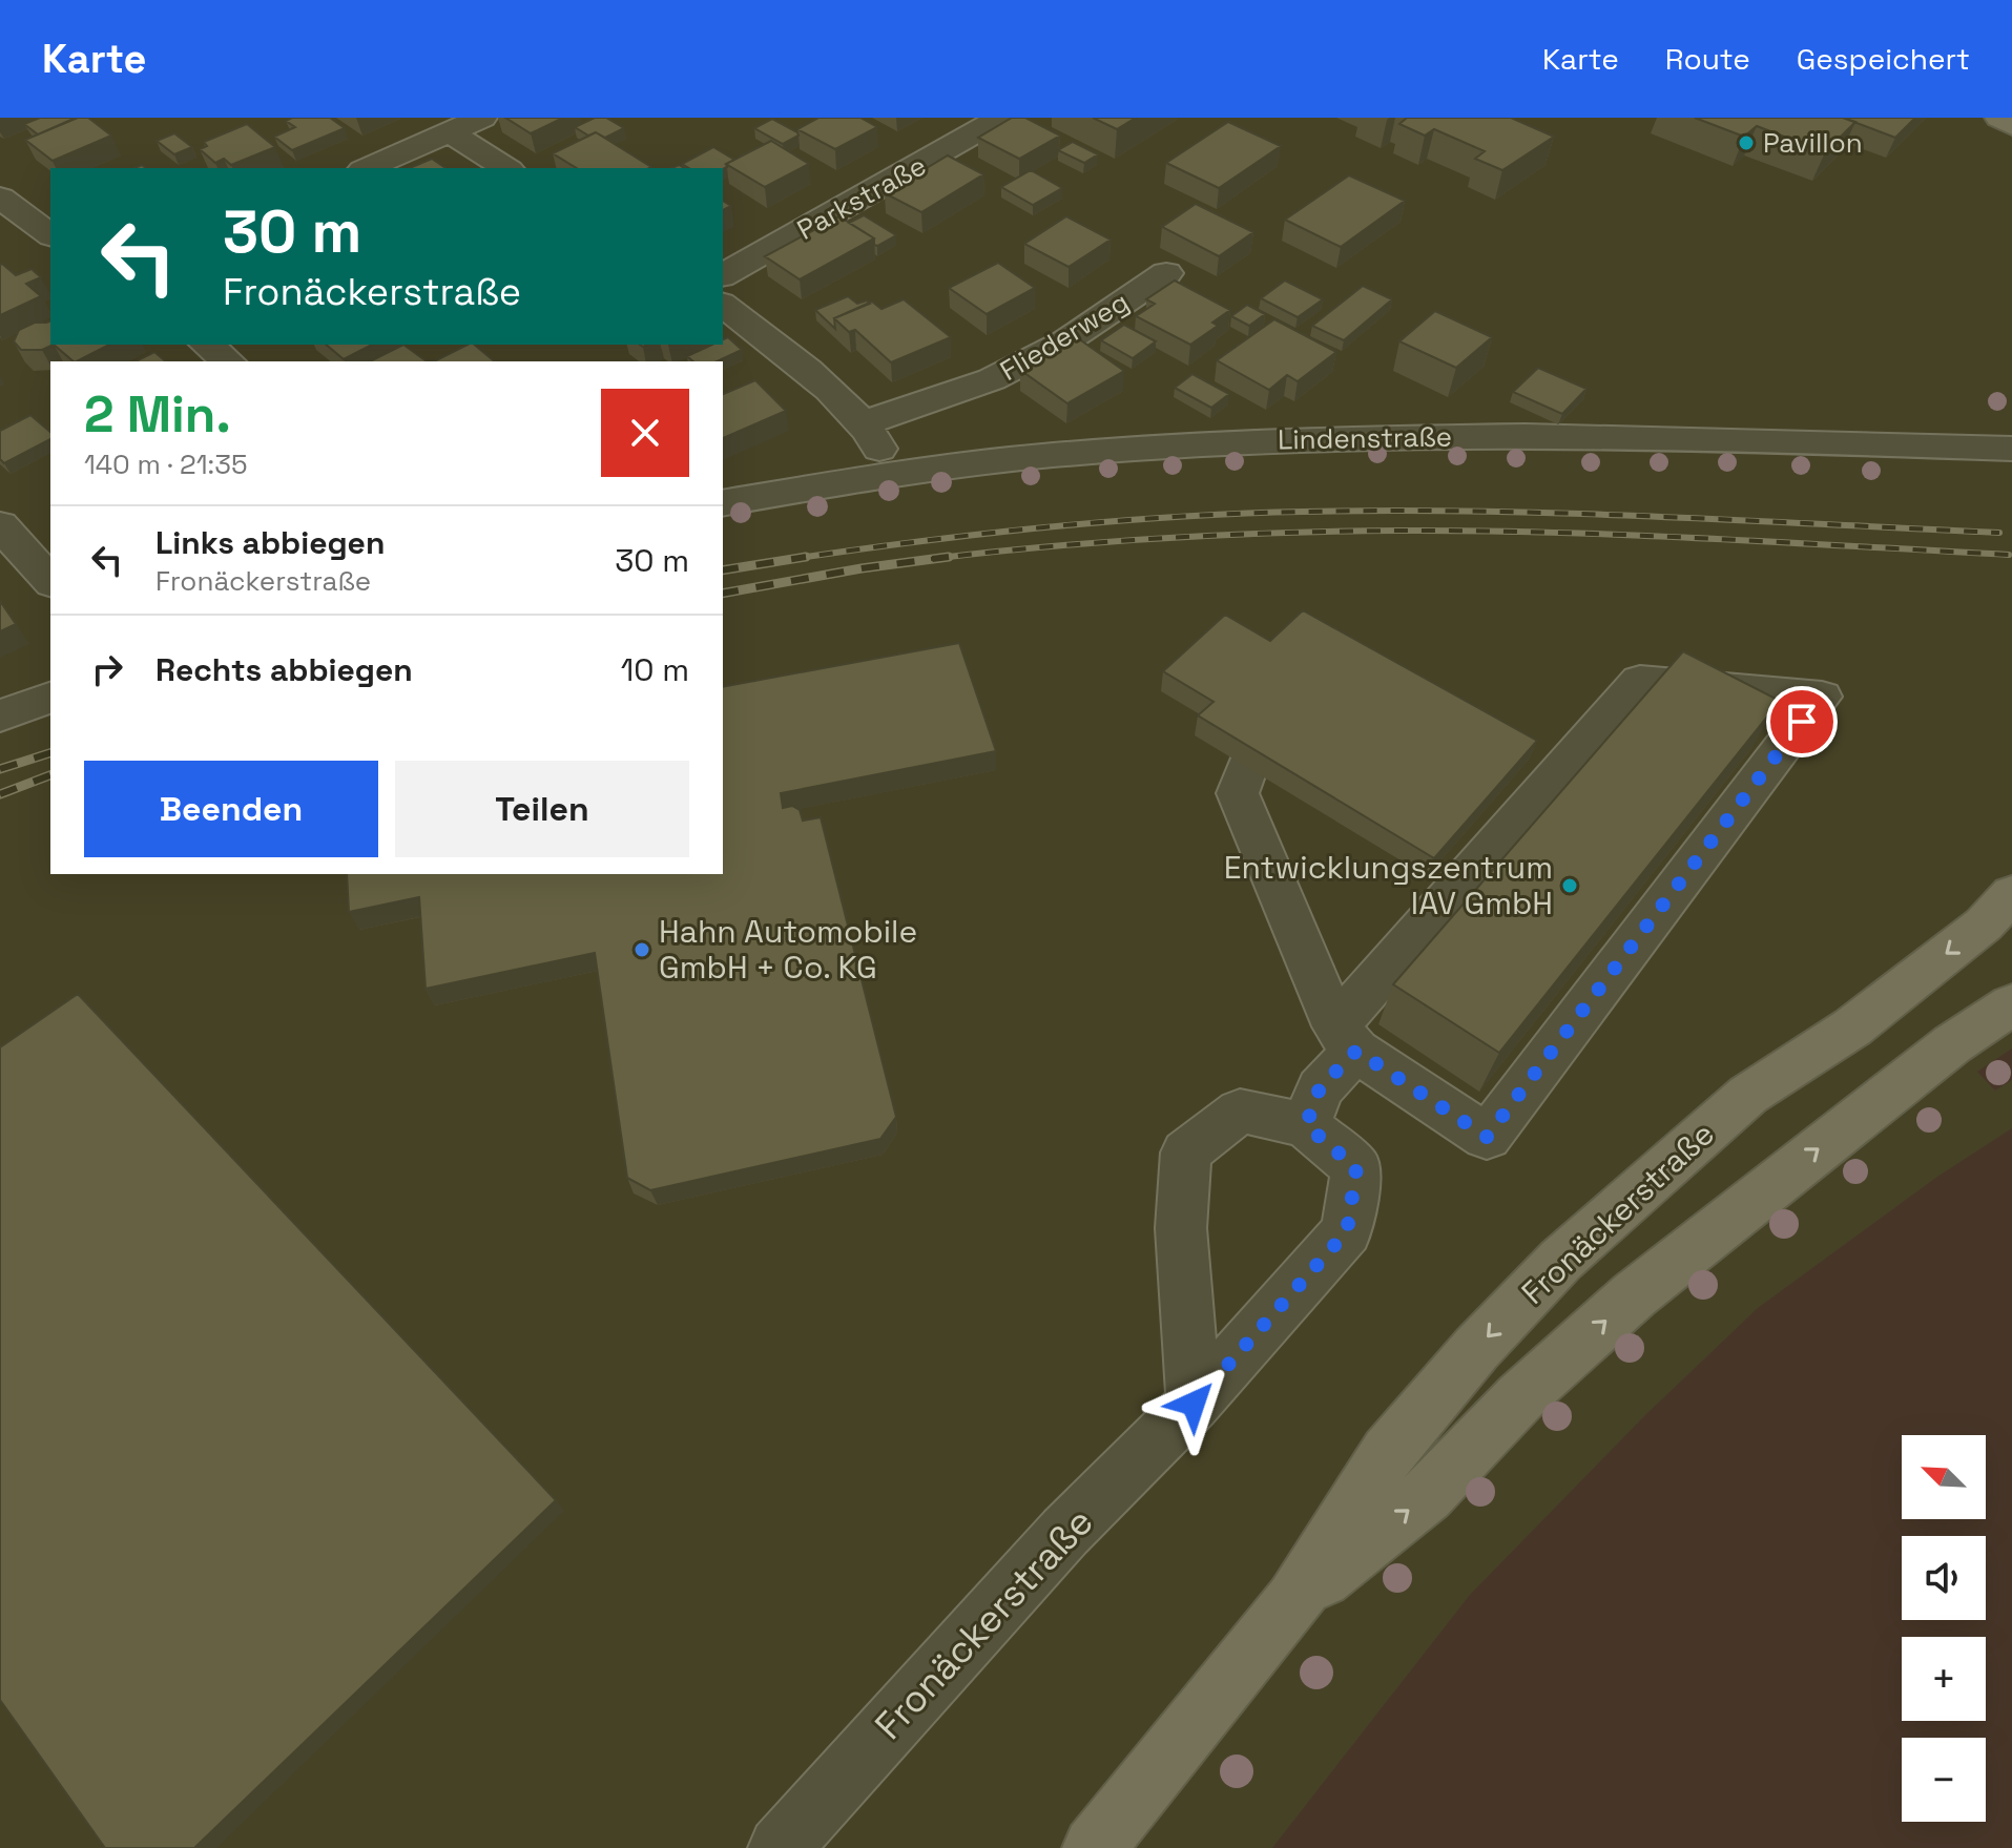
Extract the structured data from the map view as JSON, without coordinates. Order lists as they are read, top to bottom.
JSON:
{
  "streets": {
    "main road": ["Fronäckerstraße"],
    "street": ["Parkstraße", "Fliederweg", "Lindenstraße"]
  },
  "places": ["Pavillon", "Entwicklungszentrum IAV GmbH", "Hahn Automobile GmbH + Co. KG"],
  "north": "top left",
  "page": {
    "header": "Karte",
    "nav": ["Karte", "Route", "Gespeichert"],
    "turn": ["30 m", "Fronäckerstraße"],
    "heading": ["2 Min.", "140 m · 21:35"],
    "list": [
      {
        "name": "Links abbiegen",
        "note": "Fronäckerstraße",
        "value": "30 m"
      },
      {
        "name": "Rechts abbiegen",
        "value": "10 m"
      }
    ],
    "buttons": ["Beenden", "Teilen"],
    "map_buttons": ["+", "−"]
  }
}
